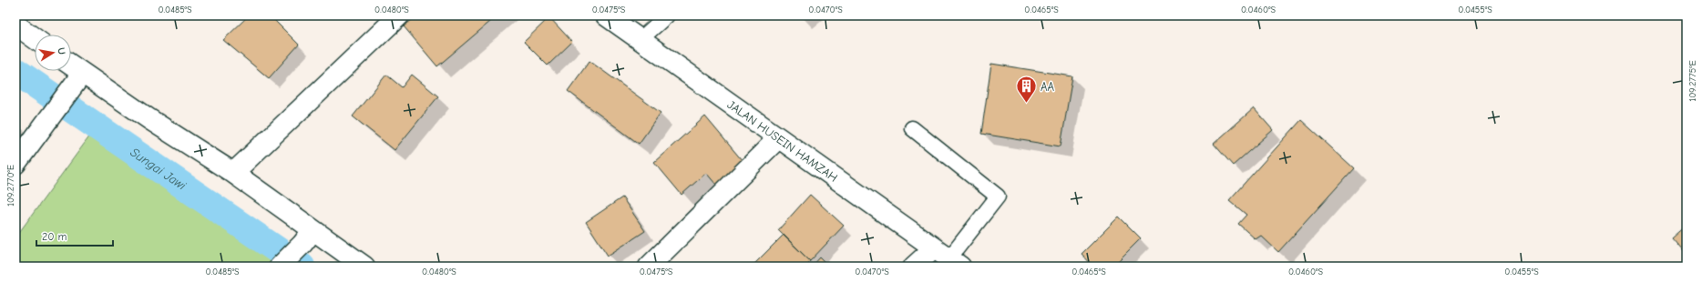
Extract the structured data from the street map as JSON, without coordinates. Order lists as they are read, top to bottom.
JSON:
{
  "streets": {
    "street": ["JALAN HUSEIN HAMZAH"]
  },
  "water": ["Sungai Jawi"],
  "places": {
    "building": ["AA"]
  },
  "scale_bar": "20 m",
  "north": "right",
  "coordinates": [
    "0.0485°S",
    "0.0480°S",
    "0.0475°S",
    "0.0470°S",
    "0.0465°S",
    "0.0460°S",
    "0.0455°S",
    "109.2775°E",
    "109.2770°E"
  ]
}
